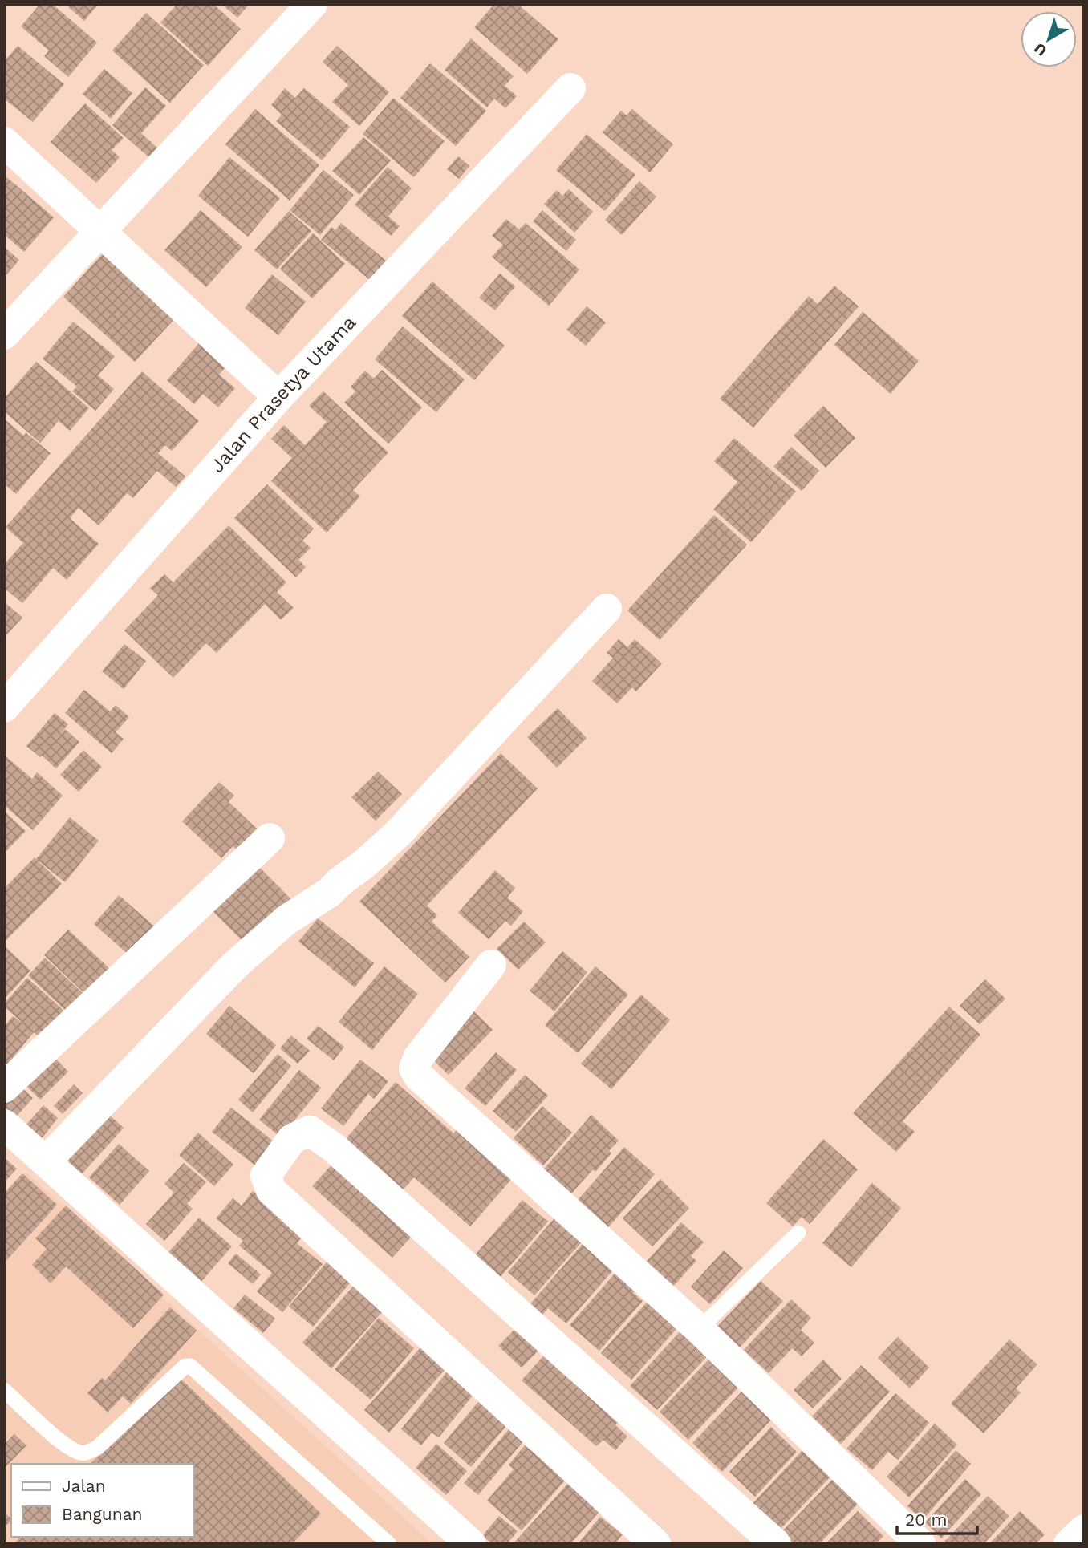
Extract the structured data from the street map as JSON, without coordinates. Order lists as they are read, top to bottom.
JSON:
{
  "streets": {
    "street": ["Jalan Prasetya Utama"]
  },
  "legend": ["Jalan", "Bangunan"],
  "scale_bar": "20 m",
  "north": "bottom left"
}
